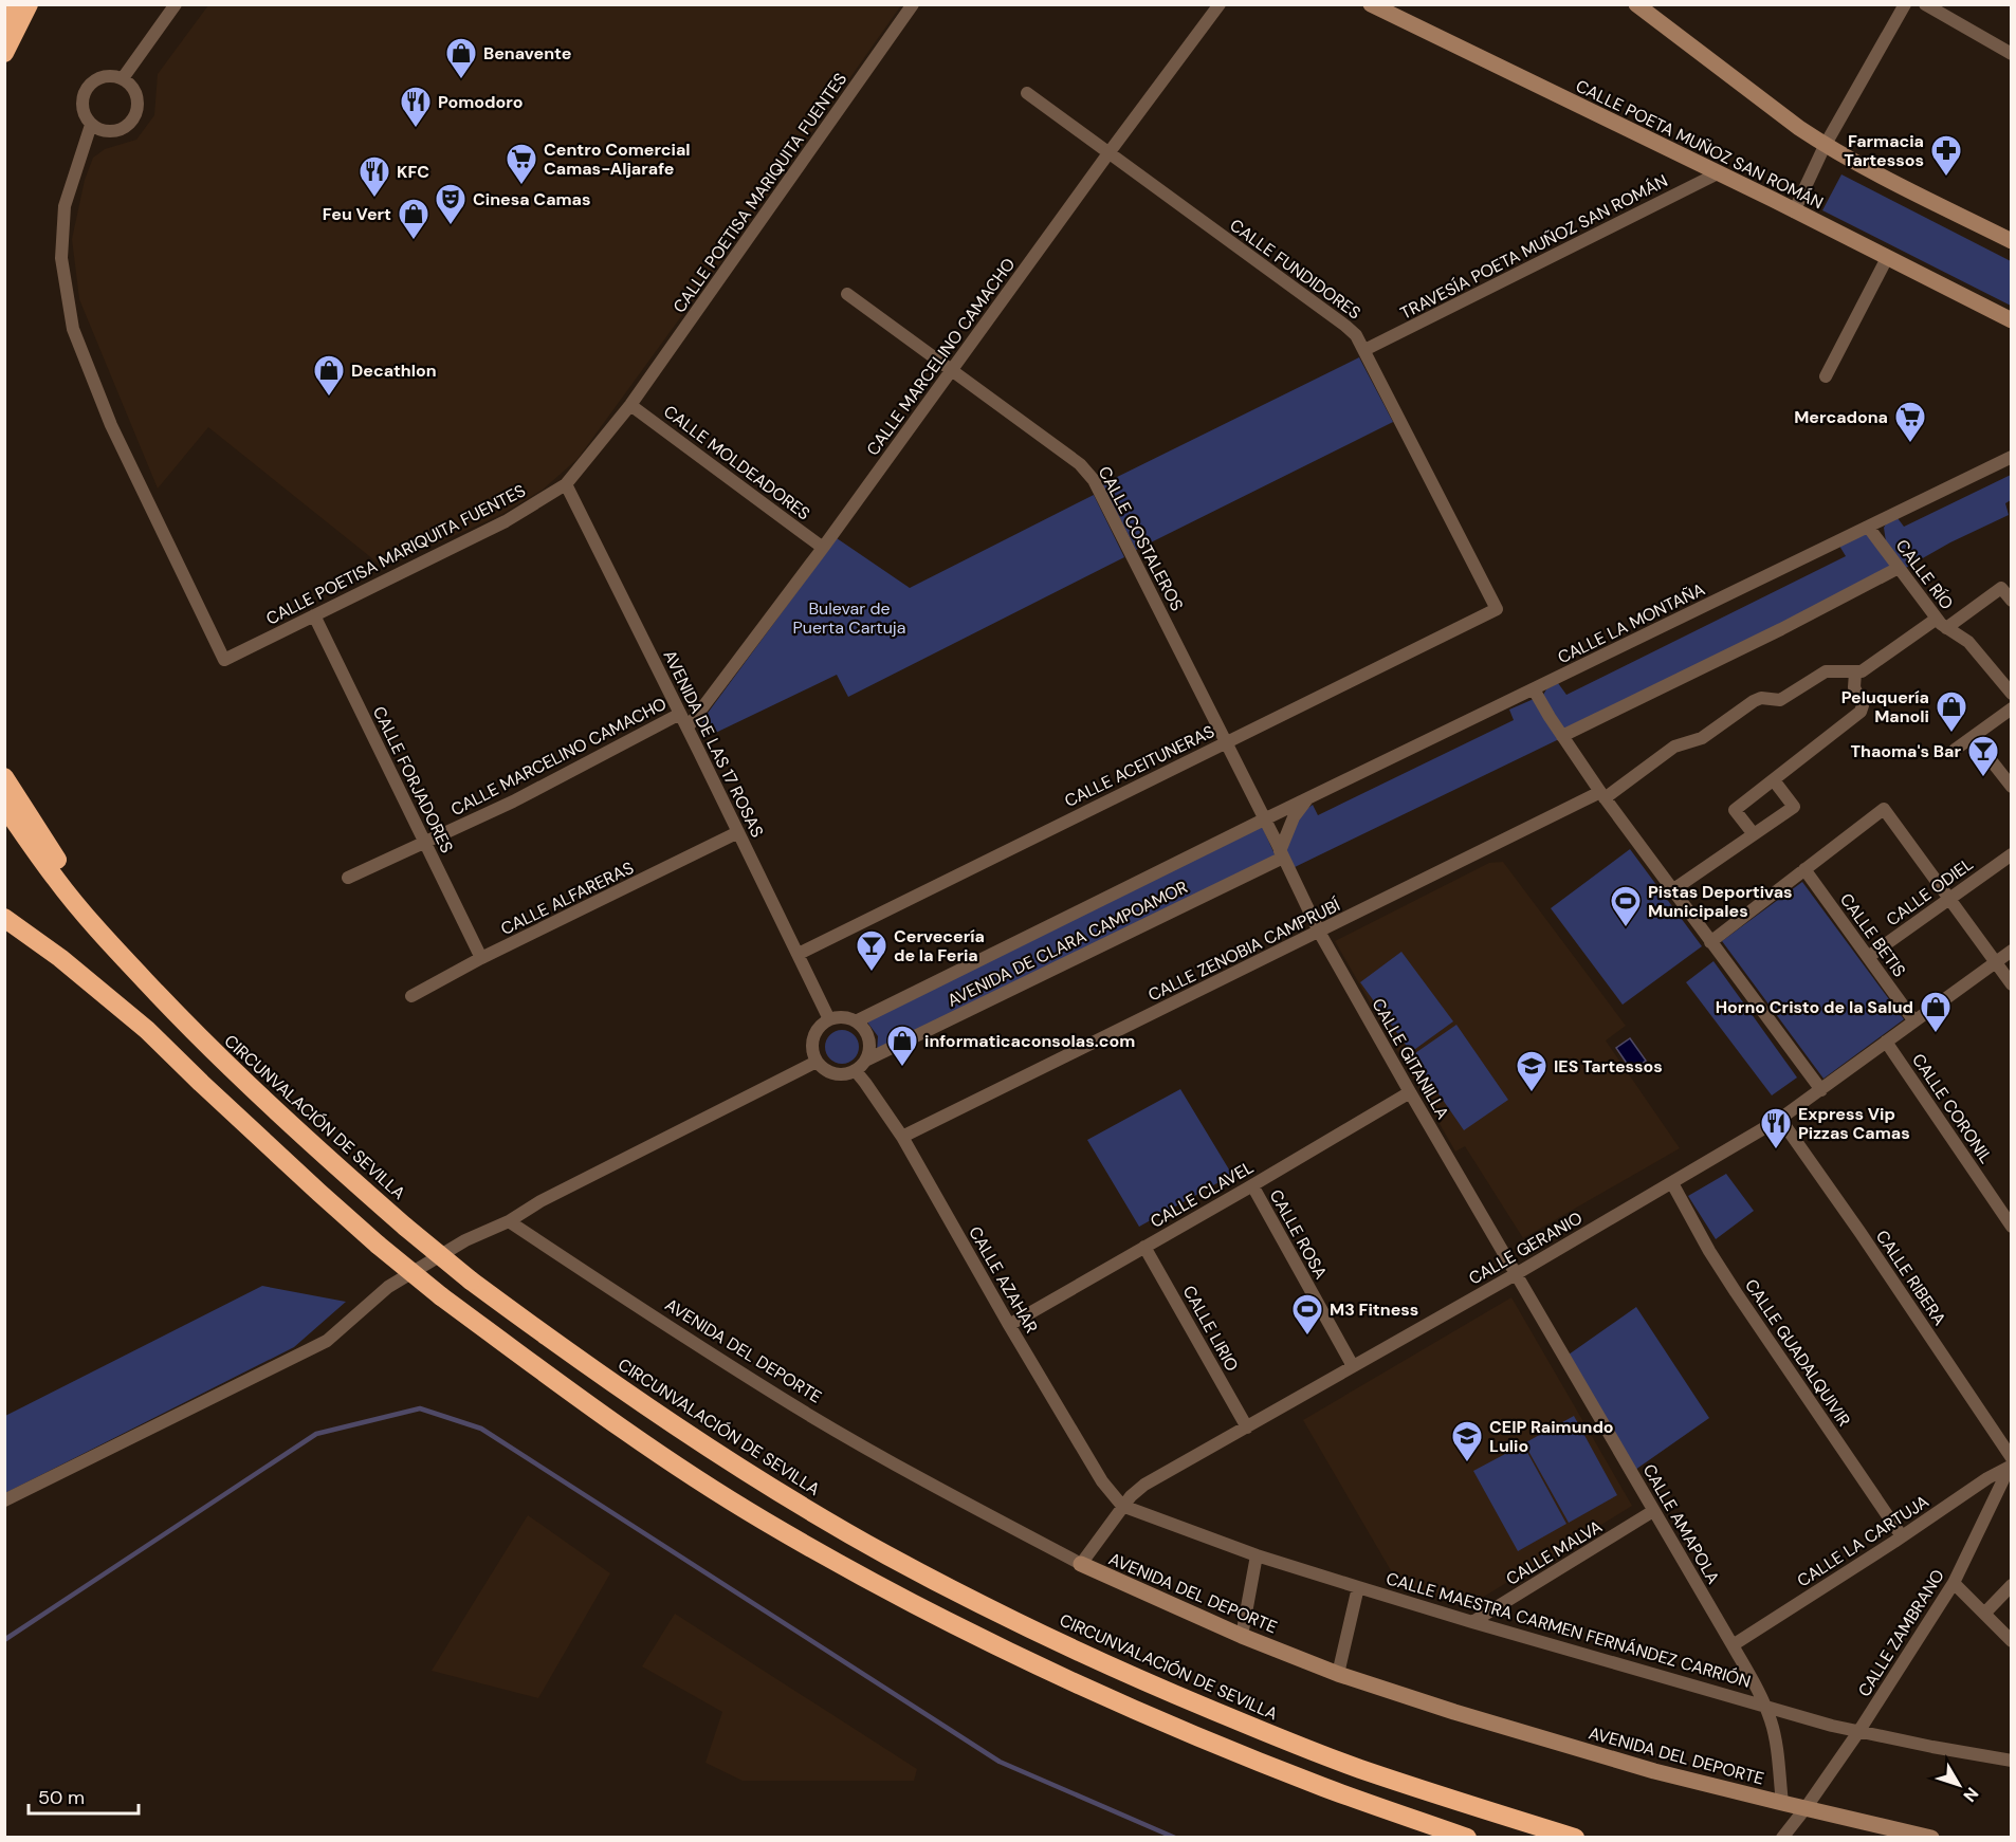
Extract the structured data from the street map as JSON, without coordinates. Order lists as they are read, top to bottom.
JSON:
{
  "streets": {
    "highway": ["CIRCUNVALACIÓN DE SEVILLA"],
    "main road": ["CALLE POETA MUÑOZ SAN ROMÁN", "AVENIDA DEL DEPORTE"],
    "street": [
      "CALLE POETISA MARIQUITA FUENTES",
      "TRAVESÍA POETA MUÑOZ SAN ROMÁN",
      "CALLE FUNDIDORES",
      "CALLE MARCELINO CAMACHO",
      "CALLE MOLDEADORES",
      "CALLE COSTALEROS",
      "CALLE RÍO",
      "CALLE LA MONTAÑA",
      "AVENIDA DE LAS 17 ROSAS",
      "CALLE ACEITUNERAS",
      "CALLE FORJADORES",
      "CALLE ODIEL",
      "CALLE ALFARERAS",
      "CALLE BETIS",
      "AVENIDA DE CLARA CAMPOAMOR",
      "CALLE ZENOBIA CAMPRUBÍ",
      "CALLE GITANILLA",
      "CALLE CORONIL",
      "CALLE CLAVEL",
      "CALLE ROSA",
      "CALLE GERANIO",
      "CALLE RIBERA",
      "CALLE AZAHAR",
      "CALLE LIRIO",
      "CALLE GUADALQUIVIR",
      "CALLE AMAPOLA",
      "CALLE LA CARTUJA",
      "CALLE MALVA",
      "CALLE MAESTRA CARMEN FERNÁNDEZ CARRIÓN",
      "CALLE ZAMBRANO"
    ]
  },
  "crossings": [
    ["CALLE POETA MUÑOZ SAN ROMÁN", "TRAVESÍA POETA MUÑOZ SAN ROMÁN"],
    ["CALLE POETISA MARIQUITA FUENTES", "CALLE MOLDEADORES"],
    ["CALLE POETISA MARIQUITA FUENTES", "AVENIDA DE LAS 17 ROSAS"],
    ["CALLE POETISA MARIQUITA FUENTES", "CALLE FORJADORES"],
    ["TRAVESÍA POETA MUÑOZ SAN ROMÁN", "CALLE FUNDIDORES"],
    ["CALLE FUNDIDORES", "CALLE MARCELINO CAMACHO"],
    ["CALLE FUNDIDORES", "CALLE ACEITUNERAS"],
    ["CALLE MARCELINO CAMACHO", "CALLE MOLDEADORES"],
    ["CALLE MARCELINO CAMACHO", "CALLE COSTALEROS"],
    ["CALLE MARCELINO CAMACHO", "AVENIDA DE LAS 17 ROSAS"],
    ["CALLE MARCELINO CAMACHO", "CALLE FORJADORES"],
    ["CALLE COSTALEROS", "CALLE LA MONTAÑA"],
    ["CALLE COSTALEROS", "CALLE ACEITUNERAS"],
    ["CALLE COSTALEROS", "AVENIDA DE CLARA CAMPOAMOR"],
    ["CALLE COSTALEROS", "CALLE GITANILLA"],
    ["CALLE RÍO", "CALLE LA MONTAÑA"],
    ["CALLE LA MONTAÑA", "AVENIDA DE CLARA CAMPOAMOR"],
    ["AVENIDA DE LAS 17 ROSAS", "CALLE ACEITUNERAS"],
    ["AVENIDA DE LAS 17 ROSAS", "CALLE ALFARERAS"],
    ["AVENIDA DE LAS 17 ROSAS", "AVENIDA DE CLARA CAMPOAMOR"],
    ["AVENIDA DE LAS 17 ROSAS", "CALLE AZAHAR"],
    ["CALLE FORJADORES", "CALLE ALFARERAS"],
    ["CALLE ODIEL", "CALLE BETIS"],
    ["CALLE BETIS", "CALLE GERANIO"],
    ["AVENIDA DE CLARA CAMPOAMOR", "CALLE GITANILLA"],
    ["AVENIDA DE CLARA CAMPOAMOR", "CALLE AZAHAR"],
    ["CALLE ZENOBIA CAMPRUBÍ", "CALLE GITANILLA"],
    ["CALLE ZENOBIA CAMPRUBÍ", "CALLE AZAHAR"],
    ["CALLE GITANILLA", "CALLE CLAVEL"],
    ["CALLE GITANILLA", "CALLE GERANIO"],
    ["CALLE GITANILLA", "CALLE AMAPOLA"],
    ["CALLE CORONIL", "CALLE GERANIO"],
    ["CALLE CLAVEL", "CALLE ROSA"],
    ["CALLE CLAVEL", "CALLE AZAHAR"],
    ["CALLE CLAVEL", "CALLE LIRIO"],
    ["CALLE ROSA", "CALLE GERANIO"],
    ["CALLE GERANIO", "CALLE RIBERA"],
    ["CALLE GERANIO", "CALLE AZAHAR"],
    ["CALLE GERANIO", "CALLE LIRIO"],
    ["CALLE GERANIO", "AVENIDA DEL DEPORTE"],
    ["CALLE GERANIO", "CALLE GUADALQUIVIR"],
    ["CALLE GERANIO", "CALLE AMAPOLA"],
    ["CALLE GERANIO", "CALLE MAESTRA CARMEN FERNÁNDEZ CARRIÓN"],
    ["CALLE RIBERA", "CALLE LA CARTUJA"],
    ["CALLE RIBERA", "CALLE ZAMBRANO"],
    ["CALLE AZAHAR", "CALLE MAESTRA CARMEN FERNÁNDEZ CARRIÓN"],
    ["AVENIDA DEL DEPORTE", "CALLE AMAPOLA"],
    ["AVENIDA DEL DEPORTE", "CALLE ZAMBRANO"],
    ["CALLE GUADALQUIVIR", "CALLE LA CARTUJA"],
    ["CALLE AMAPOLA", "CALLE LA CARTUJA"],
    ["CALLE AMAPOLA", "CALLE MALVA"],
    ["CALLE AMAPOLA", "CALLE MAESTRA CARMEN FERNÁNDEZ CARRIÓN"],
    ["CALLE LA CARTUJA", "CALLE ZAMBRANO"],
    ["CALLE MALVA", "CALLE MAESTRA CARMEN FERNÁNDEZ CARRIÓN"],
    ["CALLE MAESTRA CARMEN FERNÁNDEZ CARRIÓN", "CALLE ZAMBRANO"]
  ],
  "parks": ["Bulevar de Puerta Cartuja"],
  "places": {
    "shop": [
      "Benavente",
      "Feu Vert",
      "Decathlon",
      "Peluquería Manoli",
      "Horno Cristo de la Salud",
      "informaticaconsolas.com"
    ],
    "restaurant": ["Pomodoro", "KFC", "Express Vip Pizzas Camas"],
    "pharmacy": ["Farmacia Tartessos"],
    "supermarket": ["Centro Comercial Camas-Aljarafe", "Mercadona"],
    "theatre": ["Cinesa Camas"],
    "bar": ["Thaoma's Bar", "Cervecería de la Feria"],
    "sports": ["Pistas Deportivas Municipales", "M3 Fitness"],
    "school or university": ["IES Tartessos", "CEIP Raimundo Lulio"]
  },
  "scale_bar": "50 m",
  "north": "bottom right"
}
